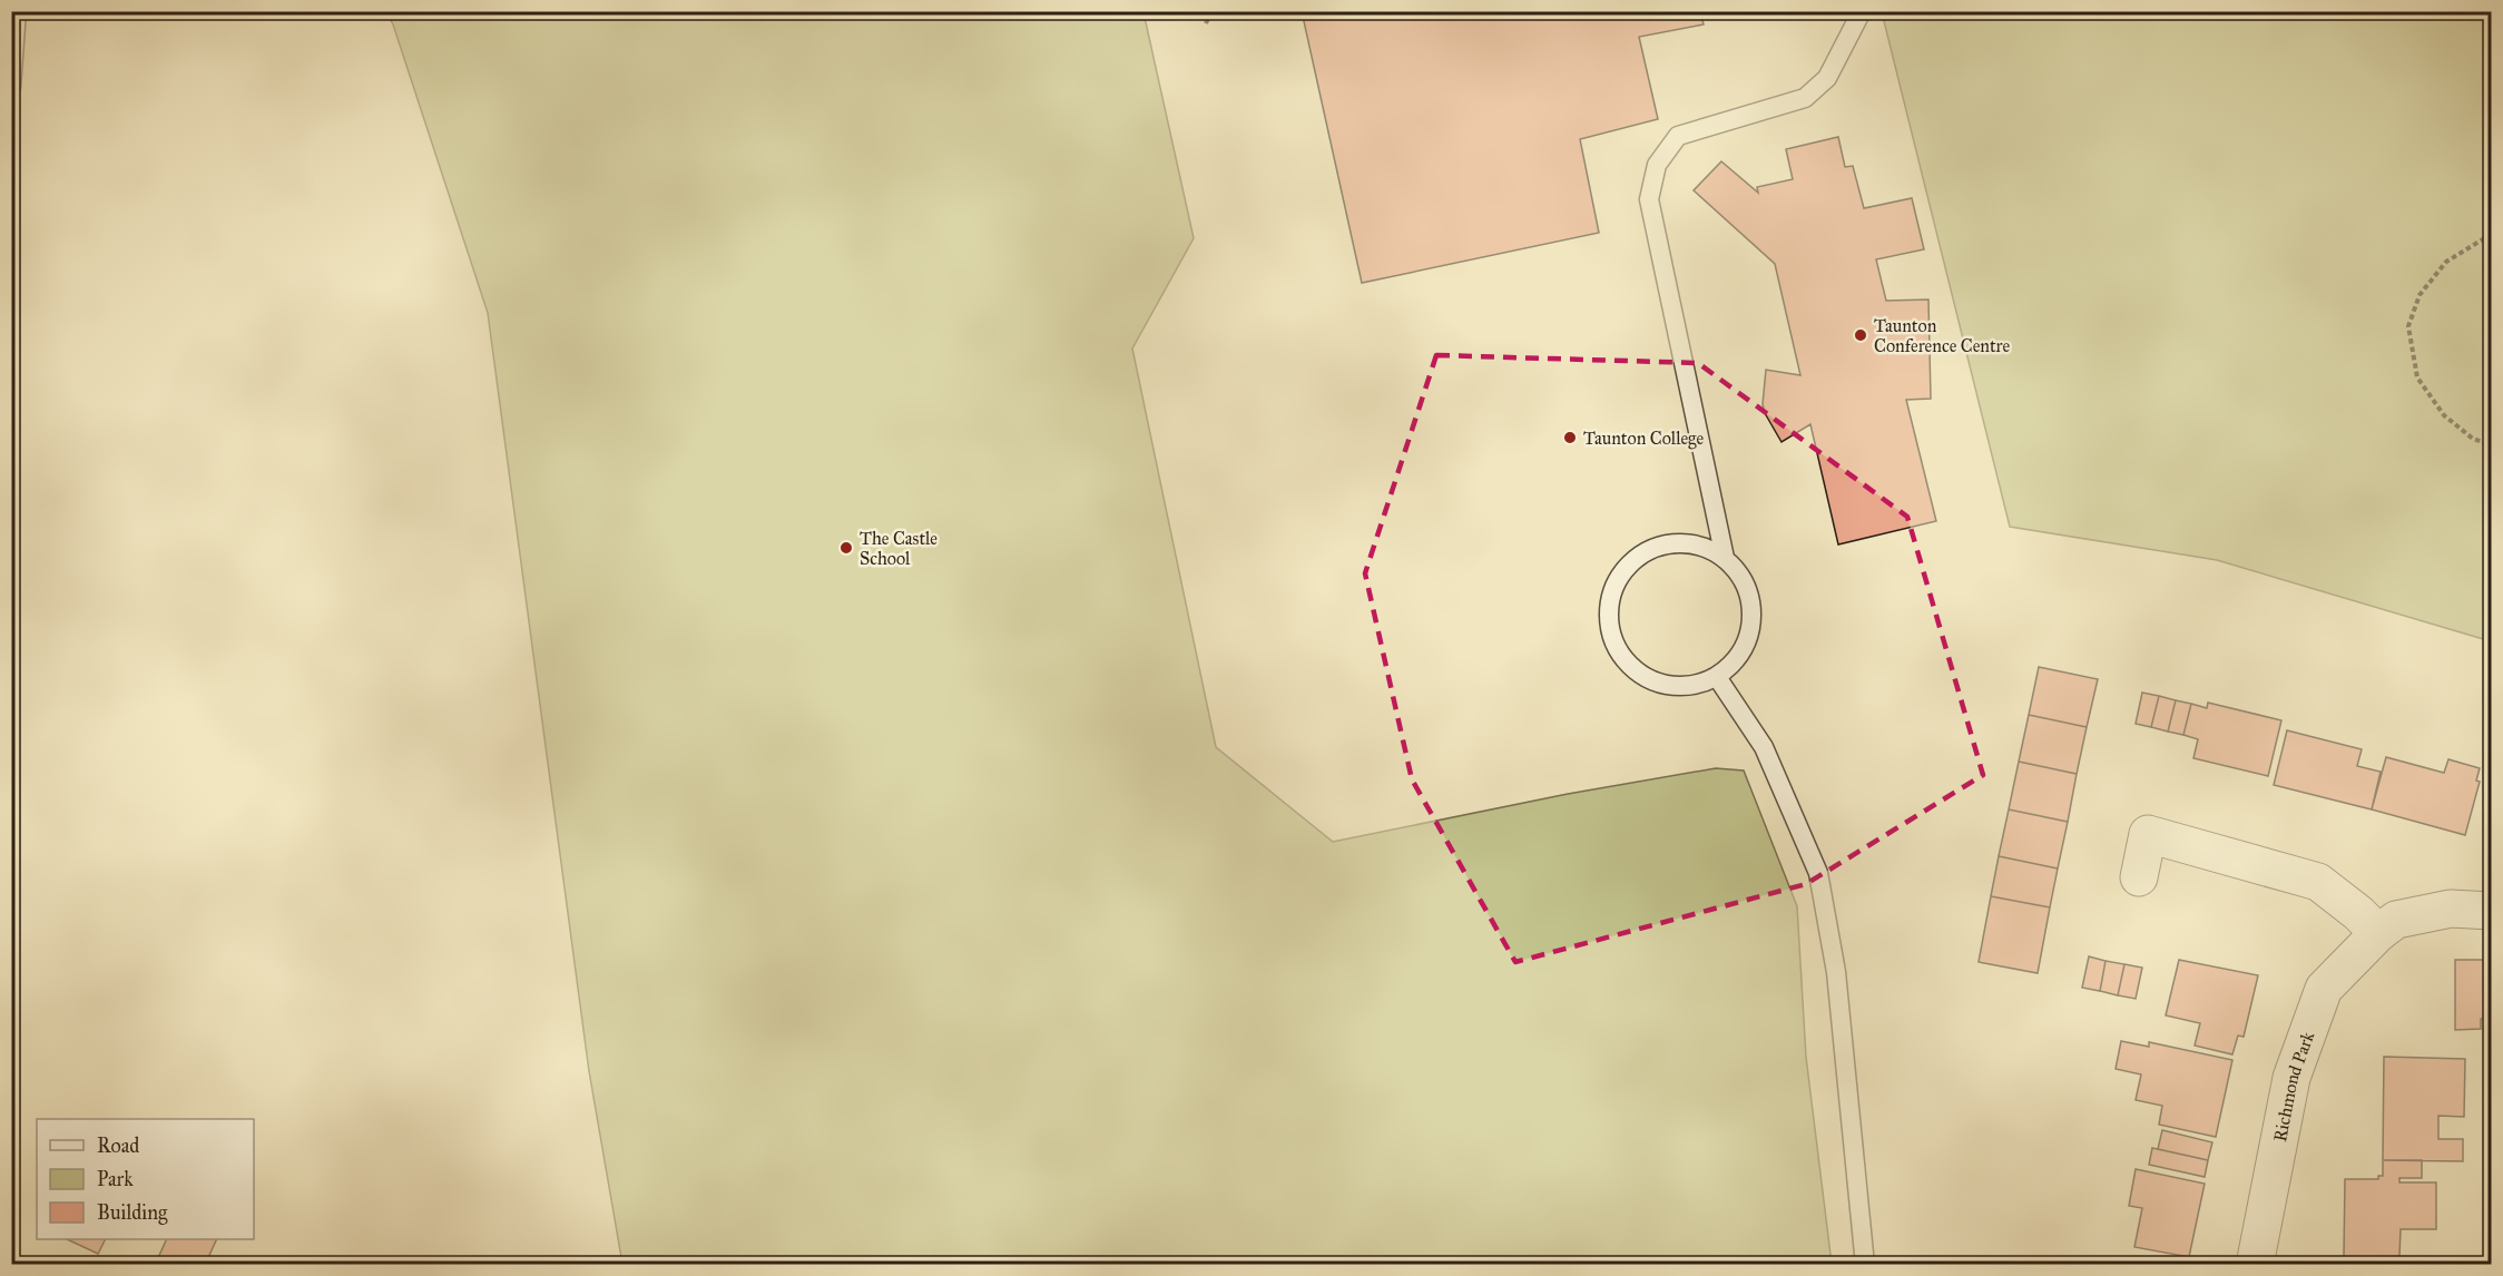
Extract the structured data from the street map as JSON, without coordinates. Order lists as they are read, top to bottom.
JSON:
{
  "streets": {
    "street": ["Richmond Park"]
  },
  "places": ["Taunton Conference Centre", "Taunton College", "The Castle School"],
  "legend": ["Road", "Park", "Building"]
}
